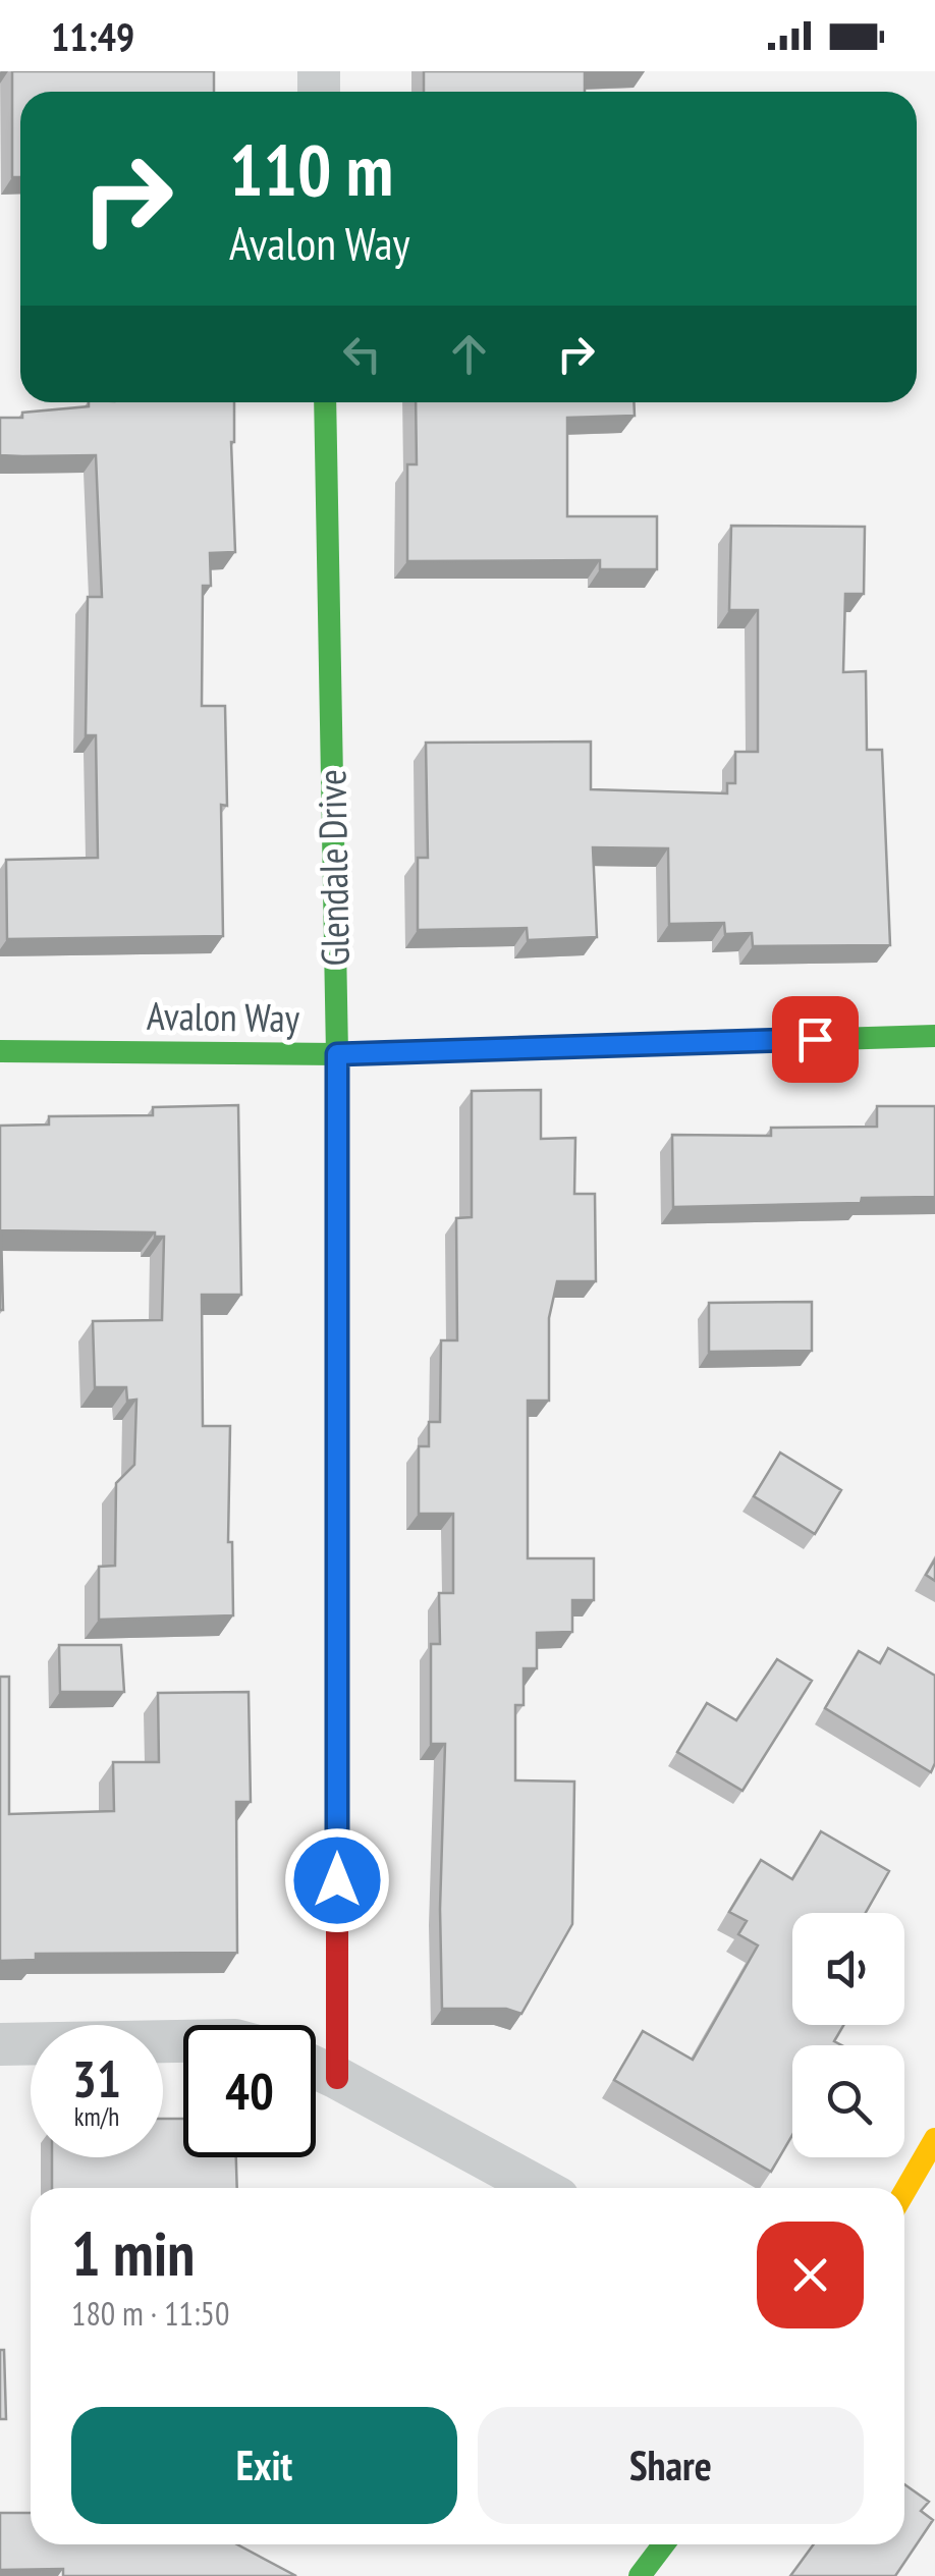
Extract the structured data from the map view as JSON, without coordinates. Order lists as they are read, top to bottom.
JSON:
{
  "streets": {
    "street": ["Glendale Drive", "Avalon Way"]
  },
  "crossings": [
    ["Glendale Drive", "Avalon Way"]
  ],
  "page": {
    "status": "11:49",
    "turn": ["110 m", "Avalon Way"],
    "speed": "31 km/h",
    "limit": "40",
    "heading": ["1 min", "180 m · 11:50"],
    "buttons": ["Exit", "Share"]
  }
}
